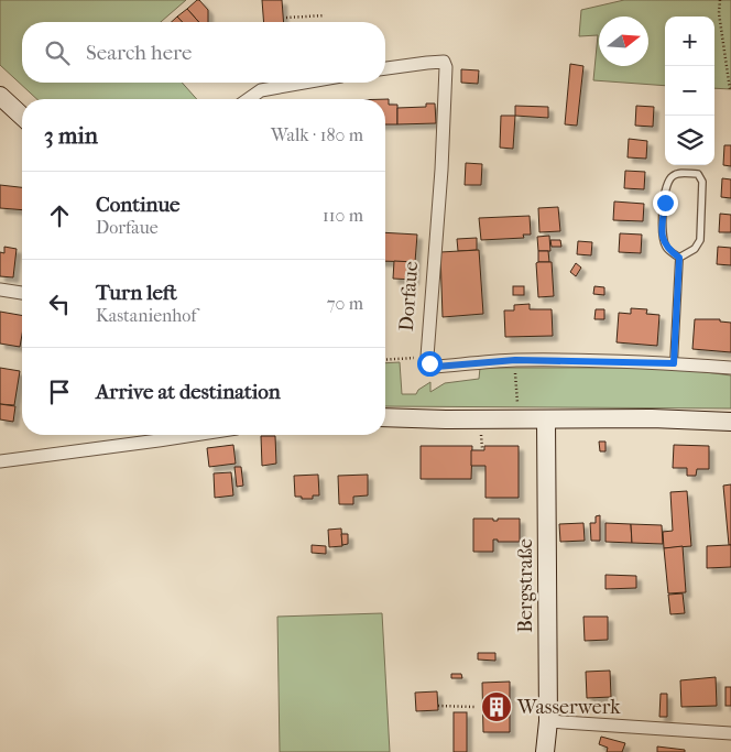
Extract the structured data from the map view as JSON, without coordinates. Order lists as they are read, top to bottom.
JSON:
{
  "streets": {
    "street": ["Dorfaue", "Bergstraße"]
  },
  "places": {
    "building": ["Wasserwerk"]
  },
  "north": "right",
  "page": {
    "map_buttons": ["+", "−"],
    "search": "Search here",
    "heading": ["3 min", "Walk · 180 m"],
    "list": [
      ["Continue", "Dorfaue", "110 m"],
      ["Turn left", "Kastanienhof", "70 m"],
      "Arrive at destination"
    ]
  }
}
